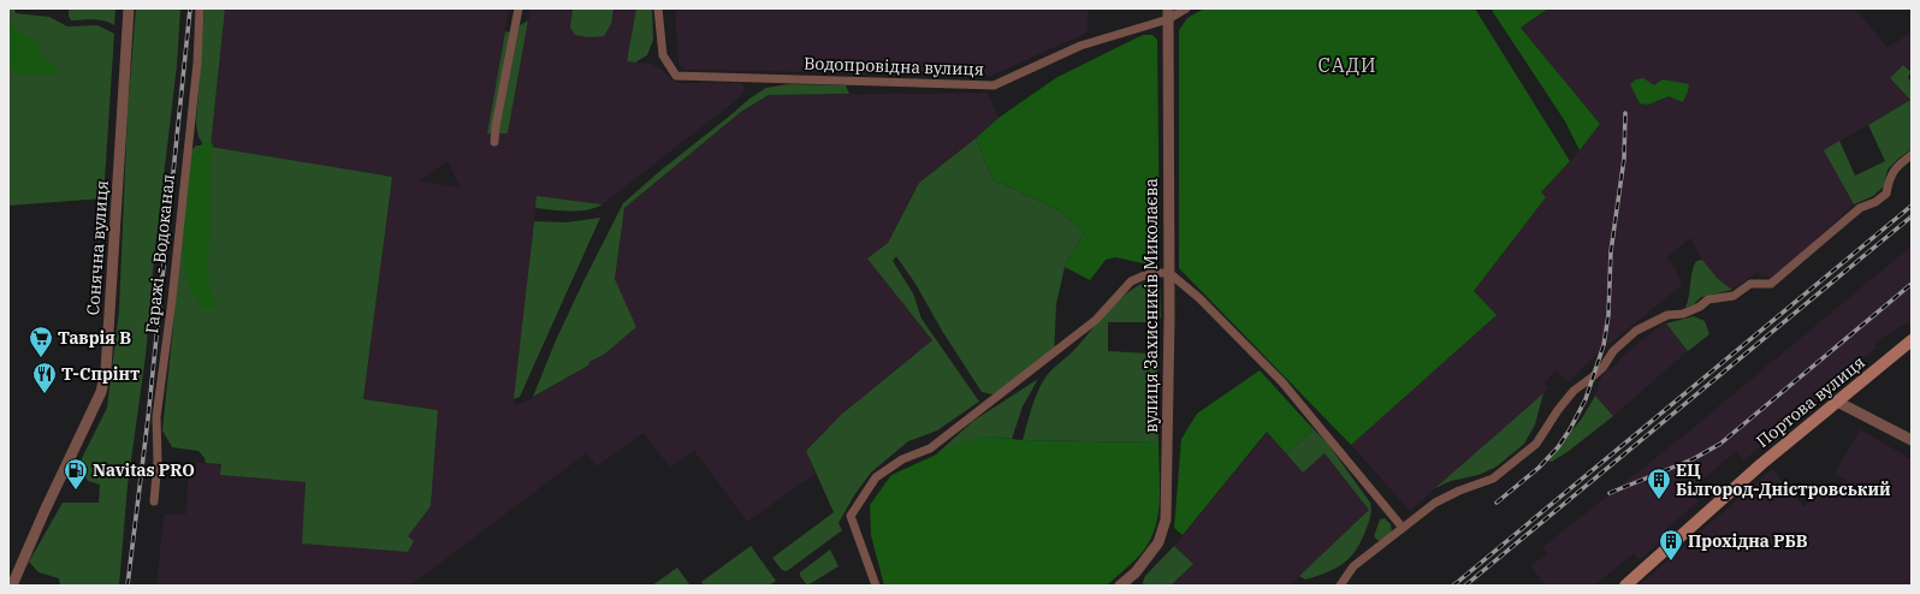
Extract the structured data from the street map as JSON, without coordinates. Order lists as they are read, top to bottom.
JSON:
{
  "streets": {
    "main road": ["Портова вулиця"],
    "street": [
      "Водопровідна вулиця",
      "Сонячна вулиця",
      "Гаражі - Водоканал",
      "вулиця Захисників Миколаєва"
    ]
  },
  "crossings": [
    ["Водопровідна вулиця", "вулиця Захисників Миколаєва"]
  ],
  "districts": ["САДИ"],
  "places": {
    "supermarket": ["Таврія В"],
    "restaurant": ["Т-Спрінт"],
    "fuel station": ["Navitas PRO"],
    "building": ["ЕЦ Білгород-Дністровський", "Прохідна РБВ"]
  }
}
